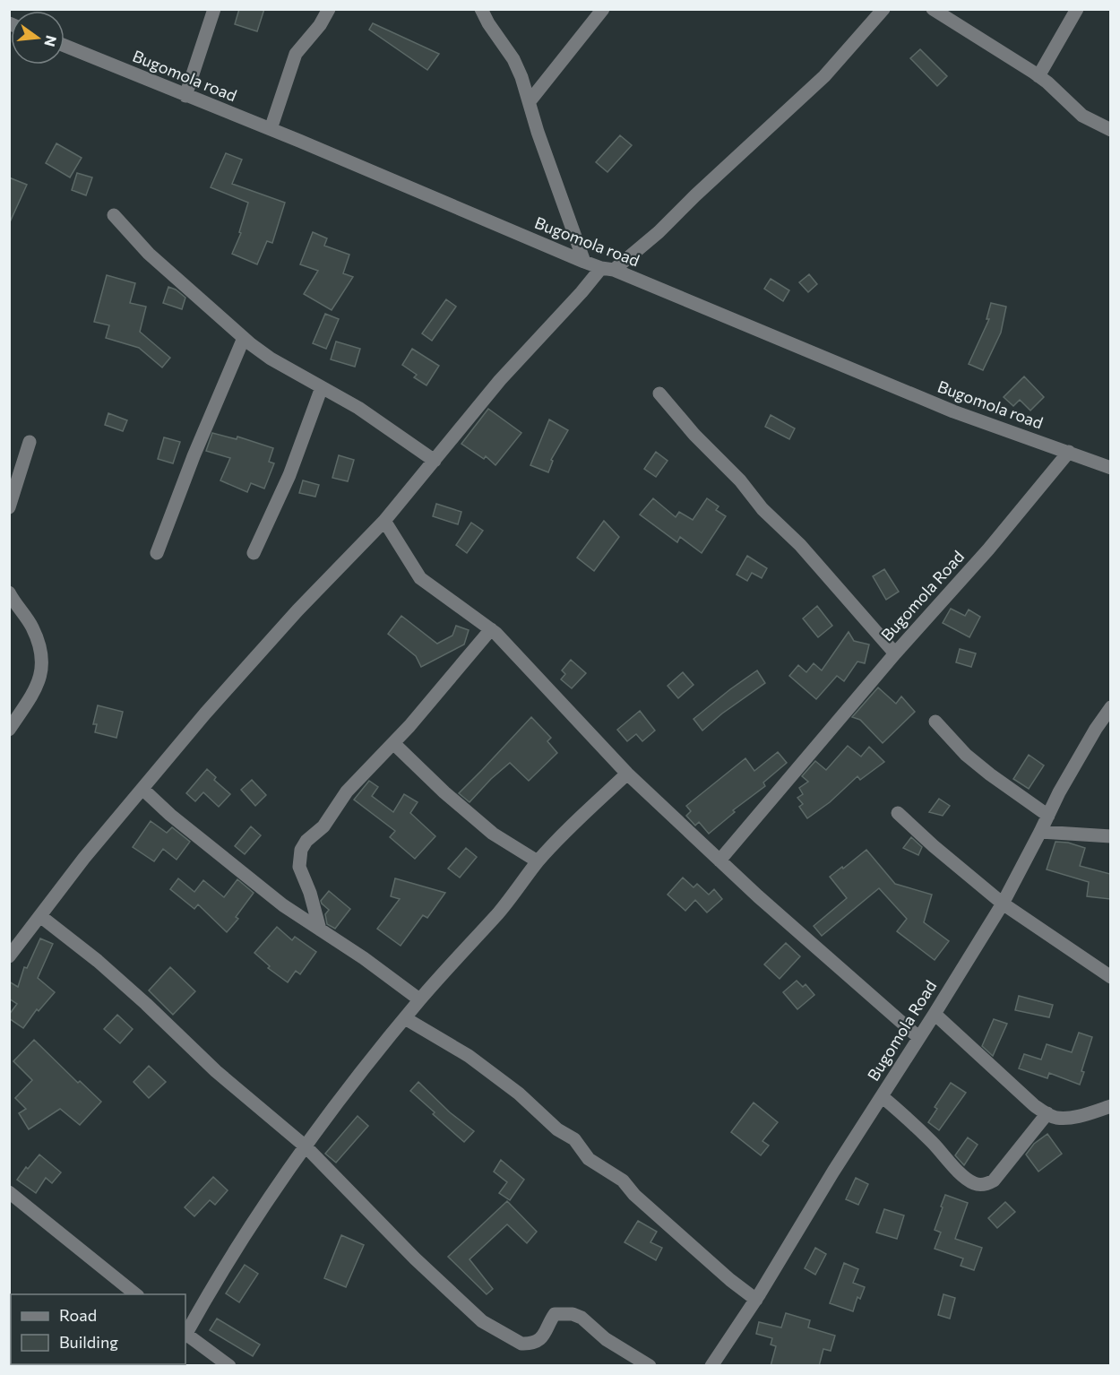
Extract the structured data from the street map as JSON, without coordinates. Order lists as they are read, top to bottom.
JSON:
{
  "streets": {
    "street": ["Bugomola road", "Bugomola Road"]
  },
  "crossings": [
    ["Bugomola road", "Bugomola Road"]
  ],
  "legend": ["Road", "Building"],
  "north": "right"
}
